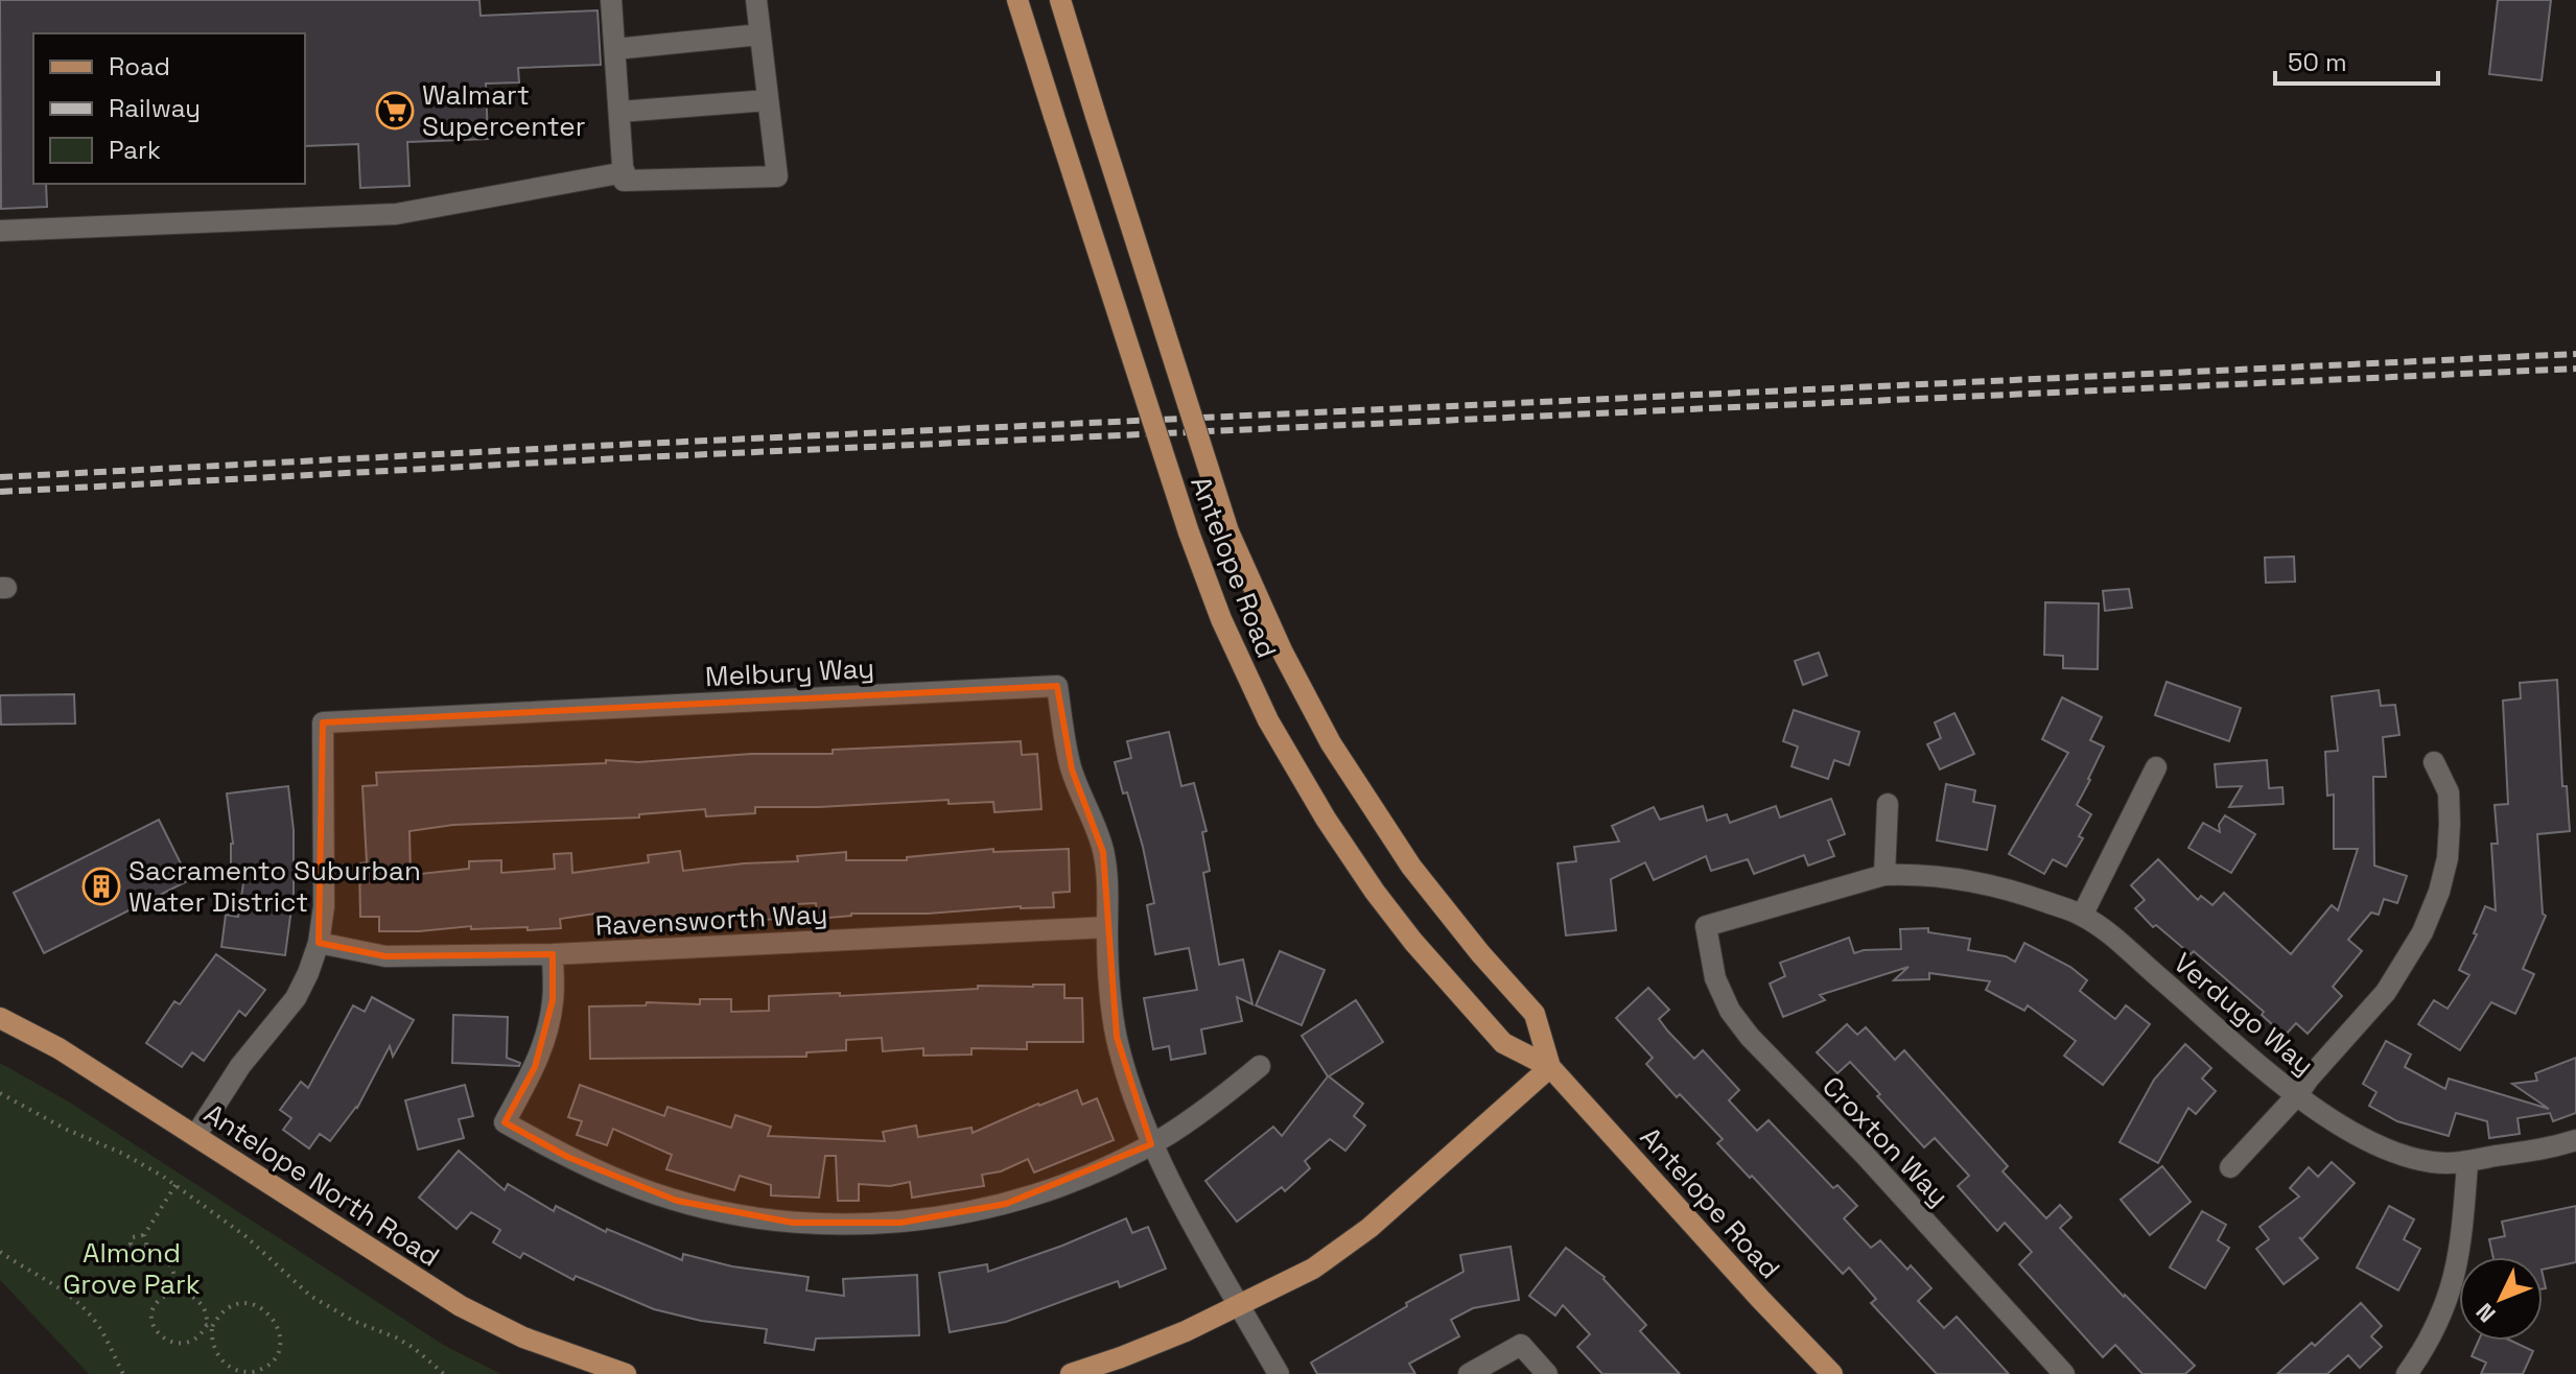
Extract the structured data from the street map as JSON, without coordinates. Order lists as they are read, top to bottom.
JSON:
{
  "streets": {
    "main road": ["Antelope Road", "Antelope North Road"],
    "street": [
      "Melbury Way",
      "Ravensworth Way",
      "Verdugo Way",
      "Croxton Way"
    ]
  },
  "crossings": [
    ["Melbury Way", "Ravensworth Way"],
    ["Melbury Way", "Antelope North Road"],
    ["Verdugo Way", "Croxton Way"]
  ],
  "parks": ["Almond Grove Park"],
  "places": {
    "supermarket": ["Walmart Supercenter"],
    "building": ["Sacramento Suburban Water District"]
  },
  "legend": ["Road", "Railway", "Park"],
  "scale_bar": "50 m",
  "north": "bottom left"
}
